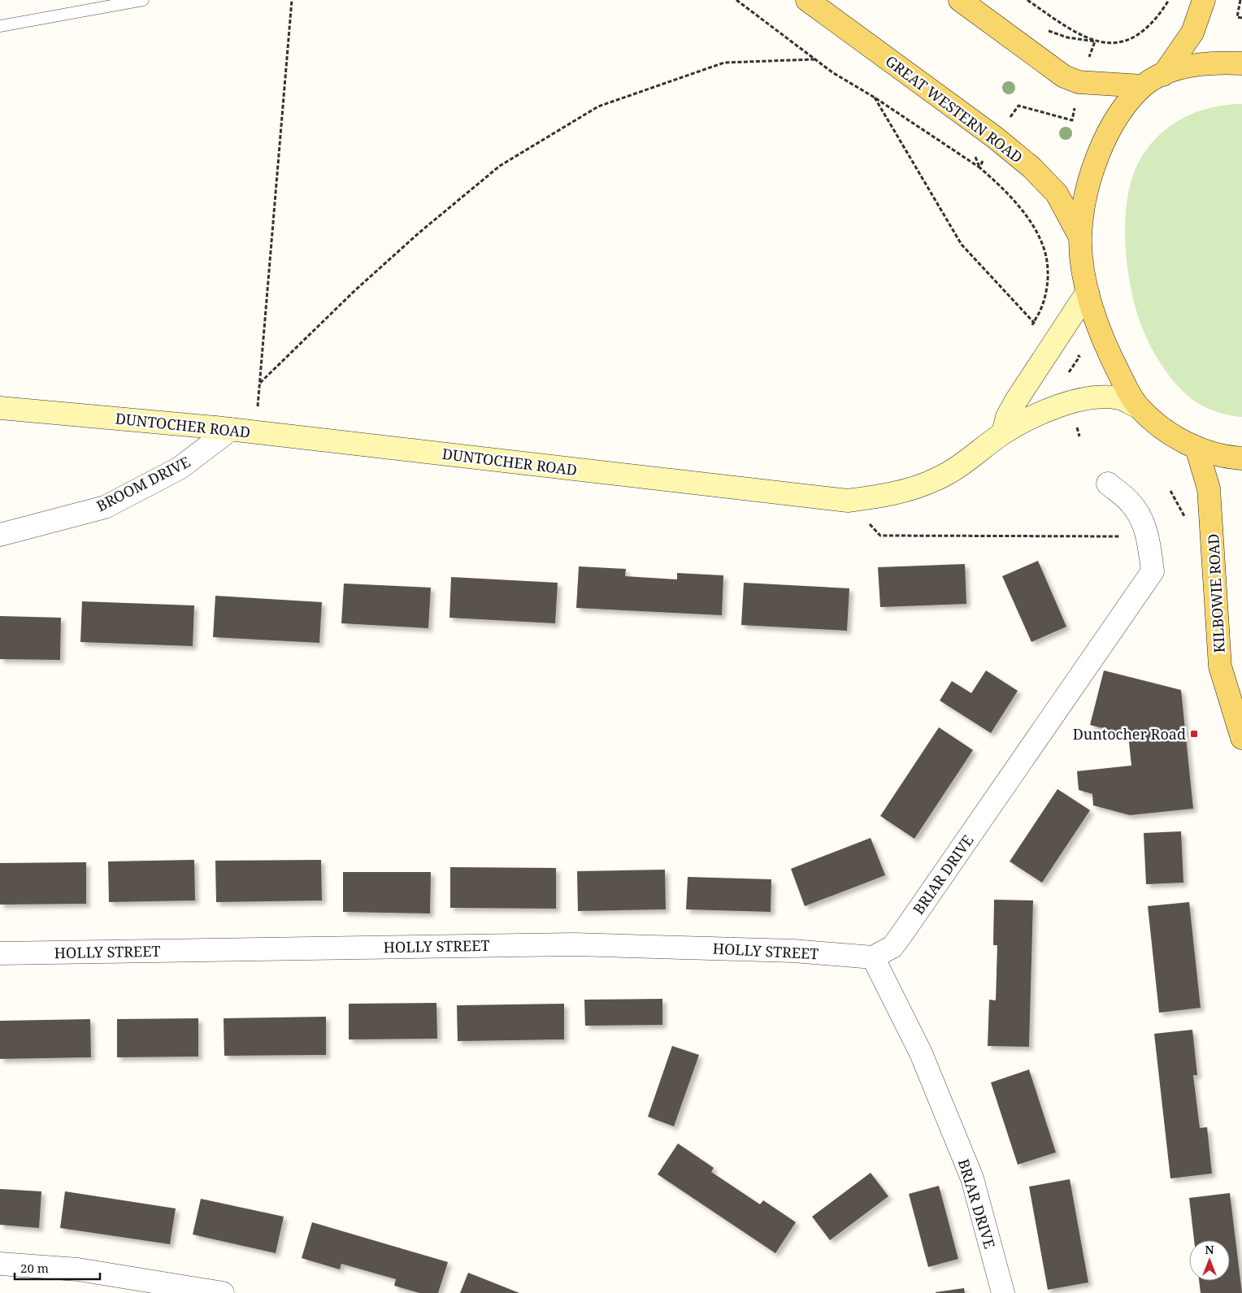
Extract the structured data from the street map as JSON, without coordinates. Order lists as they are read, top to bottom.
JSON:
{
  "streets": {
    "main road": ["GREAT WESTERN ROAD", "DUNTOCHER ROAD", "KILBOWIE ROAD"],
    "street": ["BROOM DRIVE", "BRIAR DRIVE", "HOLLY STREET"]
  },
  "crossings": [
    ["DUNTOCHER ROAD", "BROOM DRIVE"],
    ["BRIAR DRIVE", "HOLLY STREET"]
  ],
  "places": {
    "transit": ["Duntocher Road"]
  },
  "scale_bar": "20 m",
  "north": "top"
}
